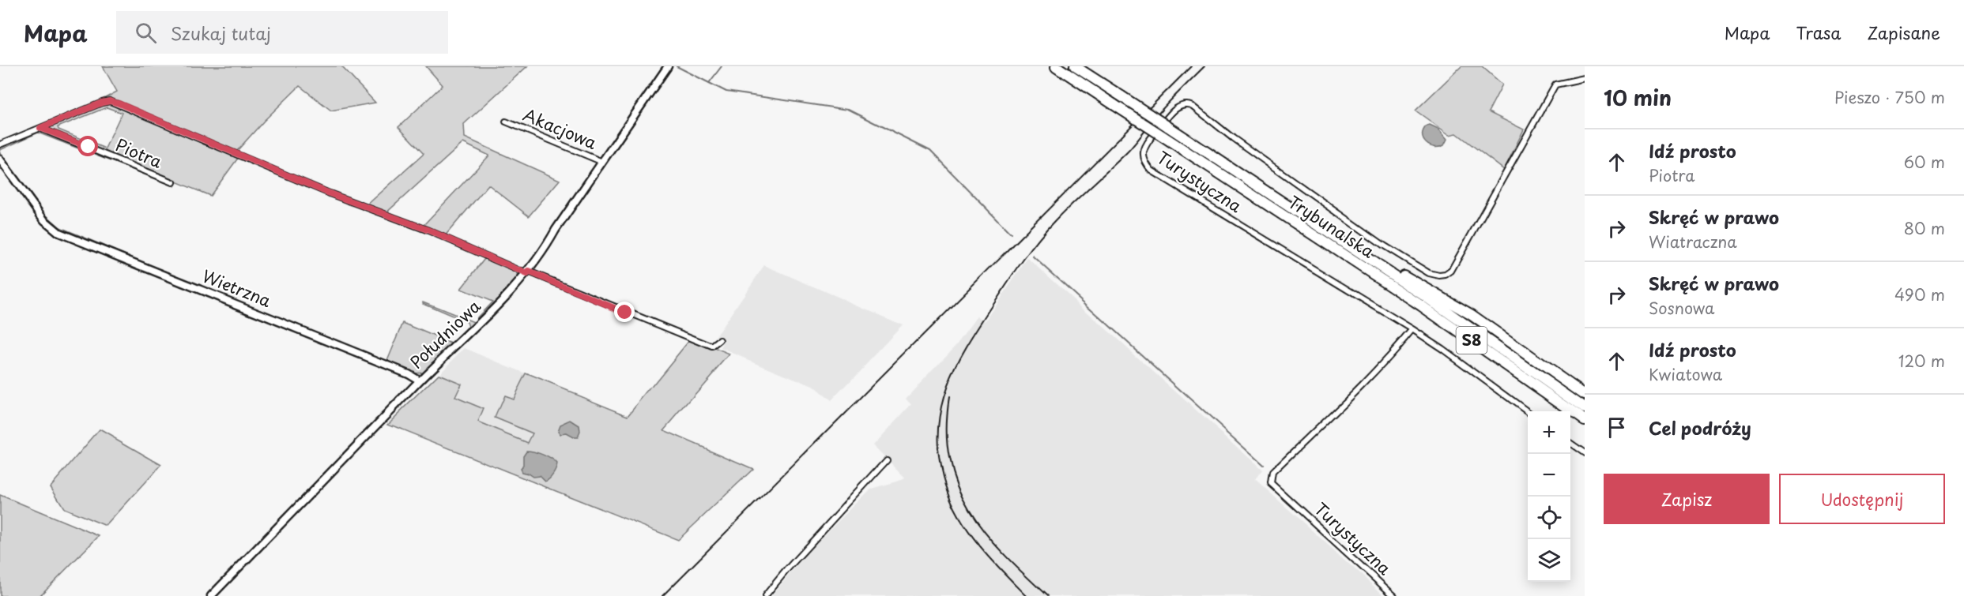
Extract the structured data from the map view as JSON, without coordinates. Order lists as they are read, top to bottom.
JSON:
{
  "streets": {
    "highway": ["Trybunalska", "S8"],
    "street": [
      "Akacjowa",
      "Piotra",
      "Turystyczna",
      "Wietrzna",
      "Południowa"
    ]
  },
  "crossings": [
    ["Akacjowa", "Południowa"],
    ["Wietrzna", "Południowa"]
  ],
  "page": {
    "header": "Mapa",
    "search": "Szukaj tutaj",
    "nav": ["Mapa", "Trasa", "Zapisane"],
    "heading": ["10 min", "Pieszo · 750 m"],
    "list": [
      ["Idź prosto", "Piotra", "60 m"],
      ["Skręć w prawo", "Wiatraczna", "80 m"],
      ["Skręć w prawo", "Sosnowa", "490 m"],
      ["Idź prosto", "Kwiatowa", "120 m"],
      "Cel podróży"
    ],
    "map_buttons": ["+", "−"],
    "buttons": ["Zapisz", "Udostępnij"]
  }
}
